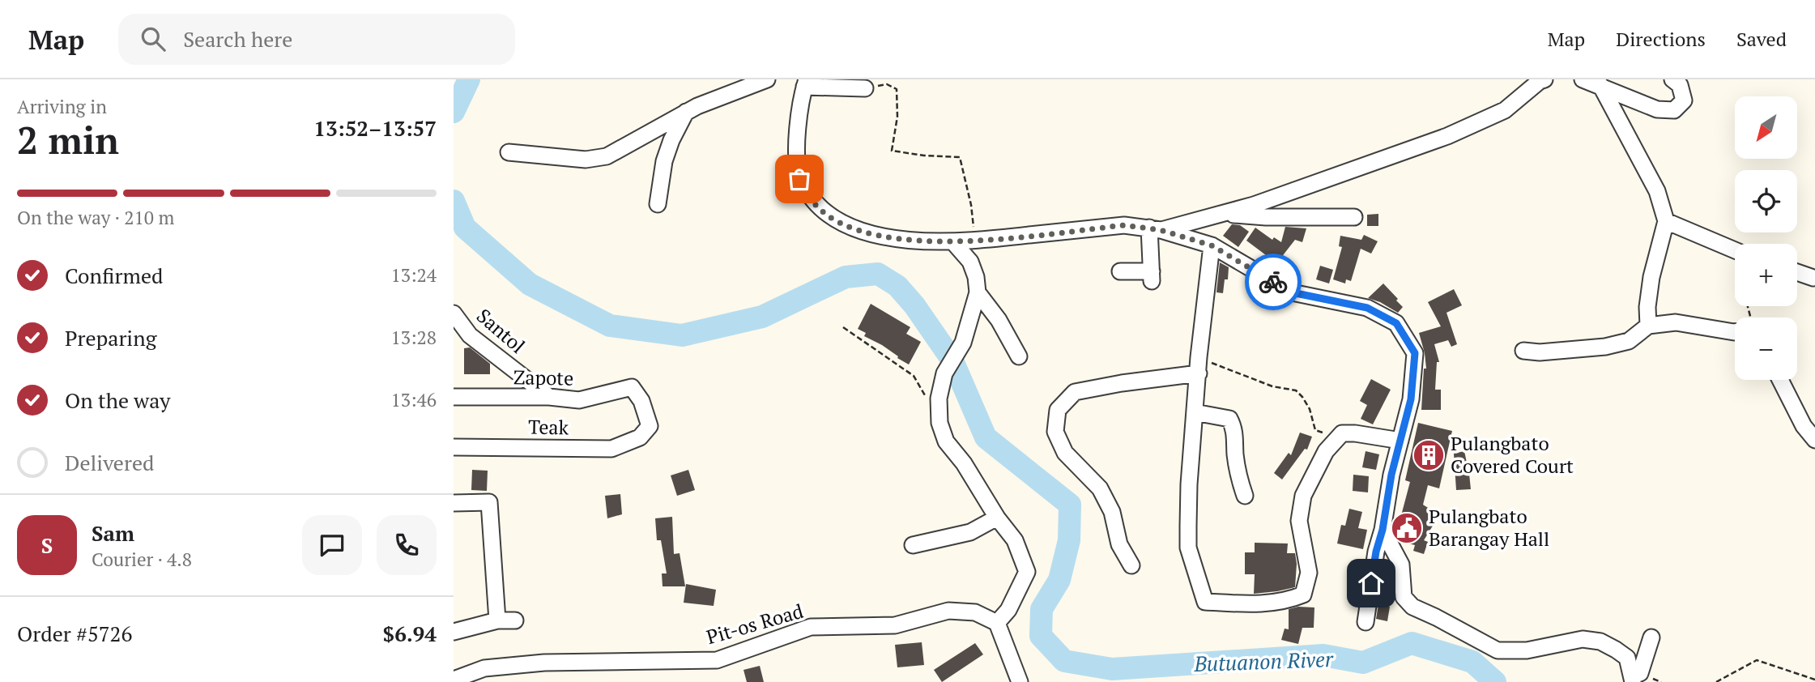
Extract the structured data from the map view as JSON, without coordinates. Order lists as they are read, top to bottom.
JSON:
{
  "streets": {
    "street": [
      "Santol",
      "Zapote",
      "Teak",
      "Pit-os Road"
    ]
  },
  "crossings": [
    ["Santol", "Zapote"],
    ["Zapote", "Teak"]
  ],
  "water": ["Butuanon River"],
  "places": {
    "building": ["Pulangbato Covered Court"],
    "public building": ["Pulangbato Barangay Hall"]
  },
  "north": "bottom left",
  "page": {
    "header": "Map",
    "search": "Search here",
    "nav": ["Map", "Directions", "Saved"],
    "heading": ["2 min", "Arriving in", "13:52–13:57"],
    "panel": [
      "Sam",
      "Courier · 4.8",
      "Order #5726",
      "$6.94"
    ],
    "map_buttons": ["+", "−"],
    "bar": "On the way · 210 m",
    "list": [
      ["Confirmed", "13:24"],
      ["Preparing", "13:28"],
      ["On the way", "13:46"],
      "Delivered"
    ],
    "round": "S"
  }
}
